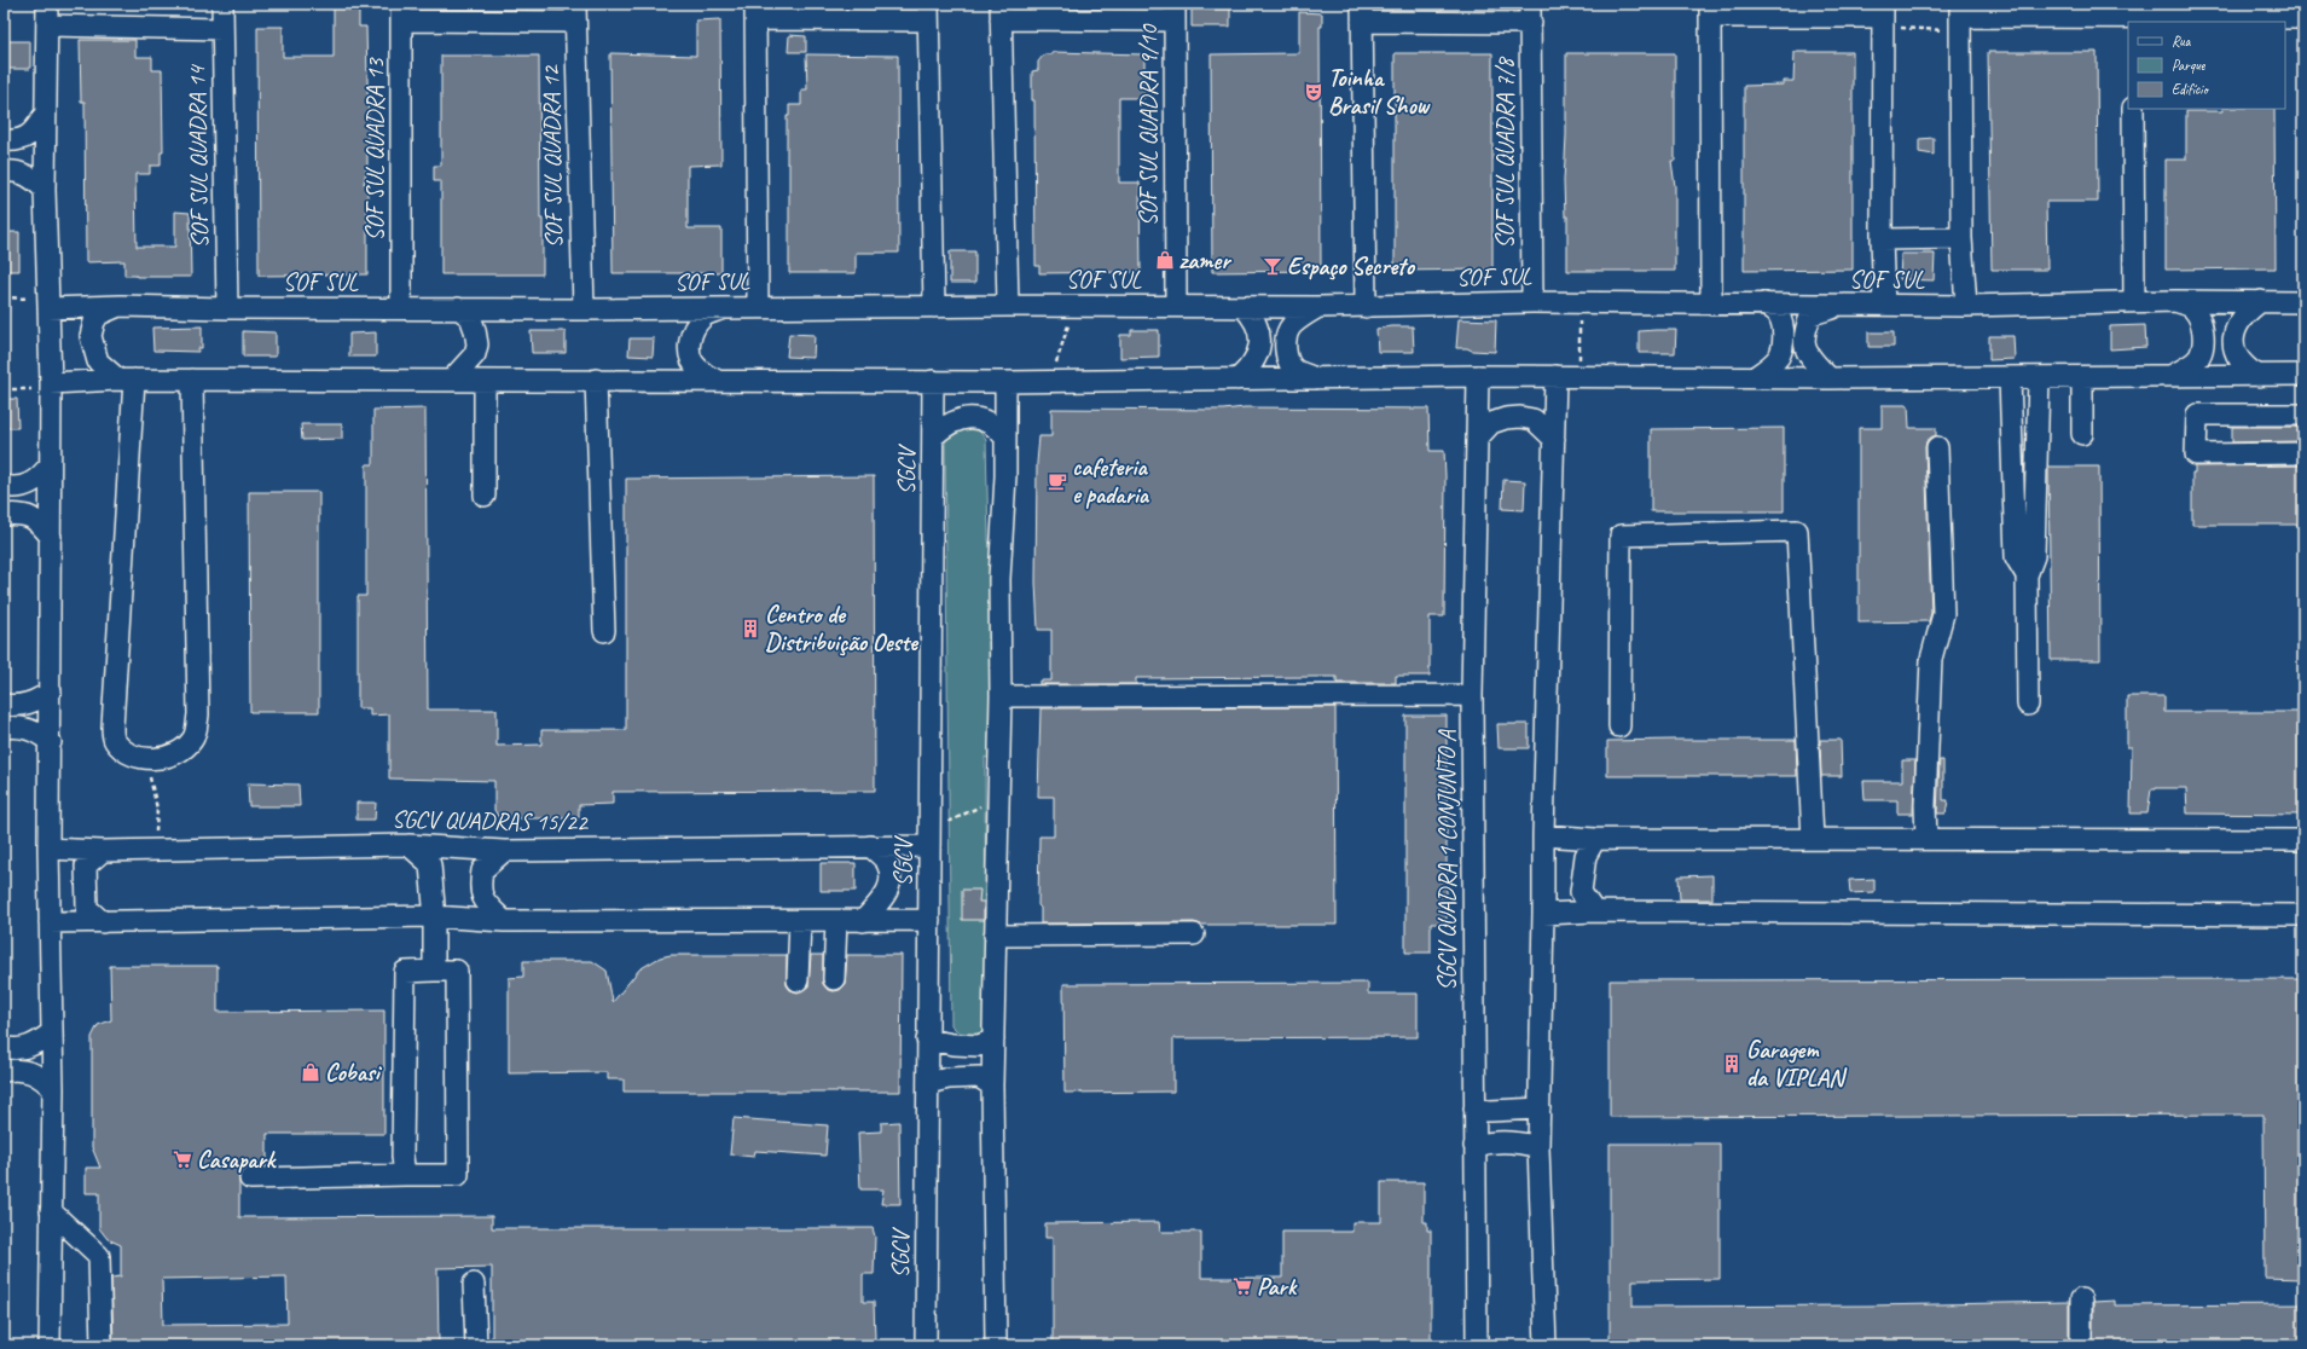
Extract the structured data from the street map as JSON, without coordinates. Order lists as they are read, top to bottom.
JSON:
{
  "streets": {
    "street": [
      "SOF SUL QUADRA 9/10",
      "SOF SUL QUADRA 13",
      "SOF SUL QUADRA 7/8",
      "SOF SUL QUADRA 14",
      "SOF SUL QUADRA 12",
      "SOF SUL",
      "SGCV",
      "SGCV QUADRAS 15/22",
      "SGCV QUADRA 1 CONJUNTO A"
    ]
  },
  "crossings": [
    ["SOF SUL QUADRA 9/10", "SOF SUL"],
    ["SOF SUL QUADRA 13", "SOF SUL QUADRA 12"],
    ["SOF SUL QUADRA 13", "SOF SUL"],
    ["SOF SUL QUADRA 7/8", "SOF SUL"],
    ["SOF SUL QUADRA 14", "SOF SUL"],
    ["SOF SUL QUADRA 12", "SOF SUL"],
    ["SGCV", "SGCV QUADRAS 15/22"]
  ],
  "places": {
    "theatre": ["Toinha Brasil Show"],
    "shop": ["zamer", "Cobasi"],
    "bar": ["Espaço Secreto"],
    "cafe": ["cafeteria e padaria"],
    "building": ["Centro de Distribuição Oeste", "Garagem da VIPLAN"],
    "supermarket": ["Casapark", "Park"]
  },
  "legend": ["Rua", "Parque", "Edifício"]
}
